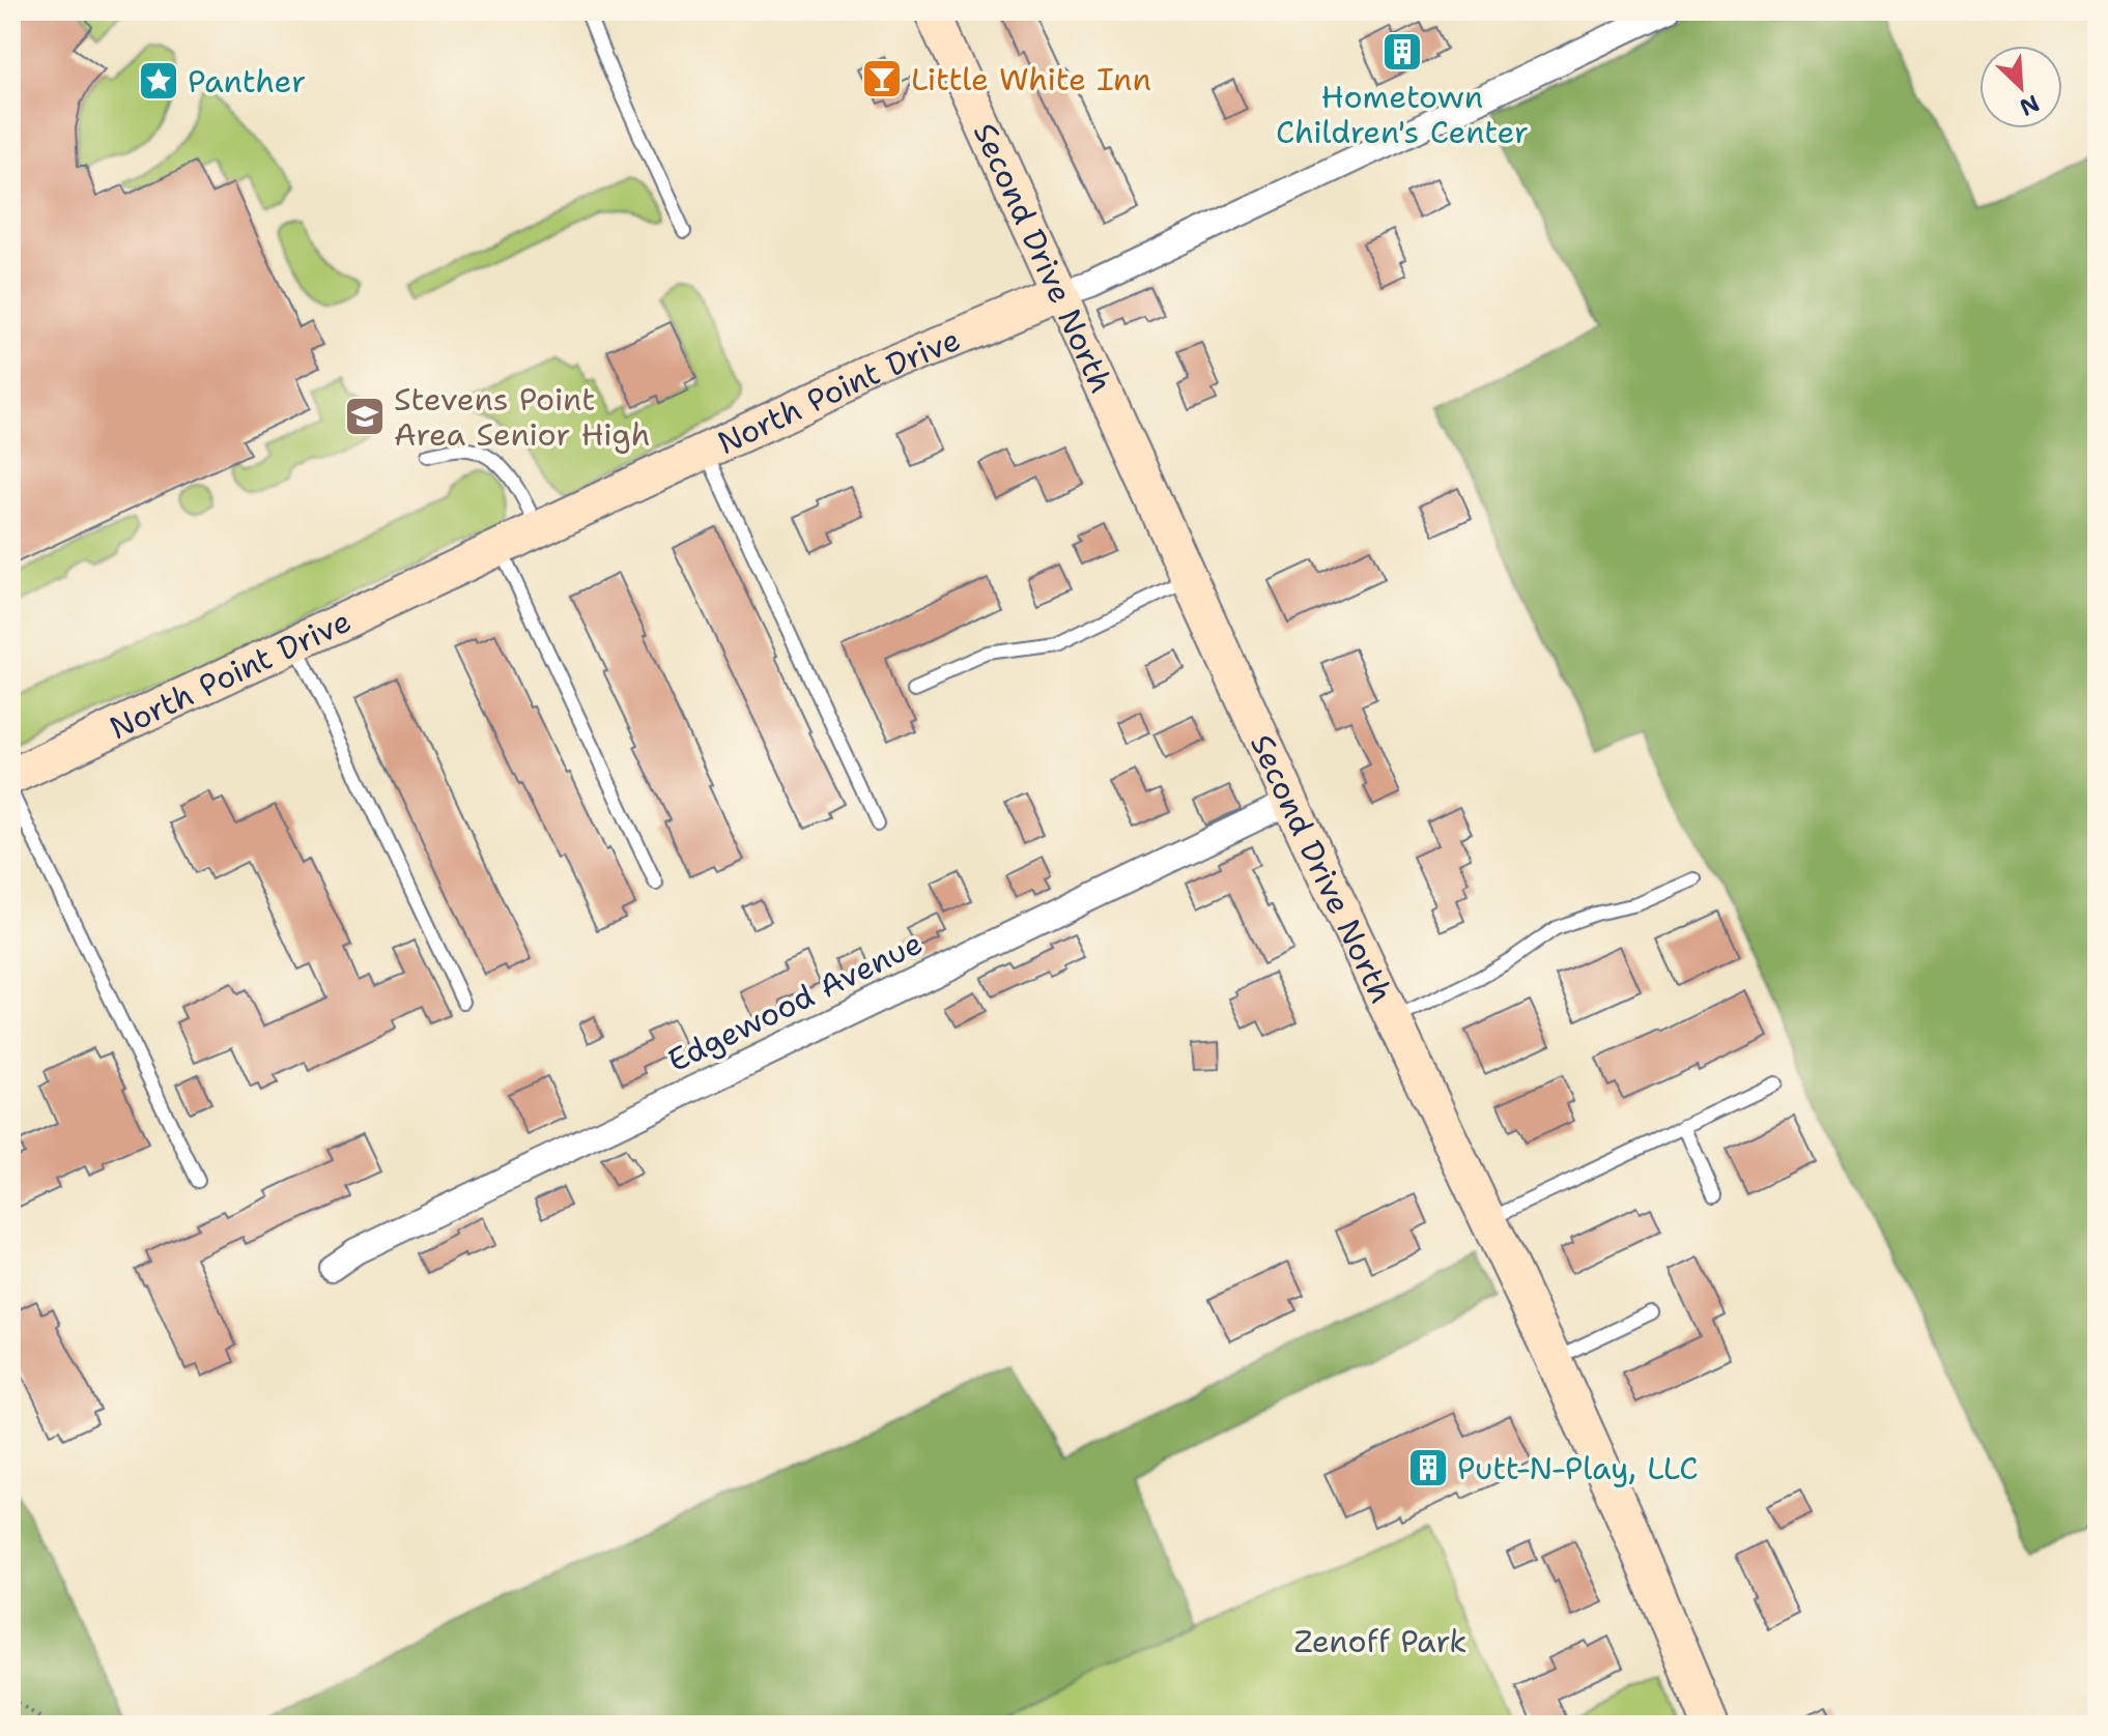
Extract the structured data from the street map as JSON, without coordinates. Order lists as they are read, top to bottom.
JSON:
{
  "streets": {
    "street": ["Second Drive North", "North Point Drive", "Edgewood Avenue"]
  },
  "crossings": [
    ["Second Drive North", "North Point Drive"],
    ["Second Drive North", "Edgewood Avenue"]
  ],
  "parks": ["Zenoff Park"],
  "places": {
    "building": ["Hometown Children's Center", "Putt-N-Play, LLC"],
    "bar": ["Little White Inn"],
    "place": ["Panther"],
    "school or university": ["Stevens Point Area Senior High"]
  },
  "north": "bottom right"
}
